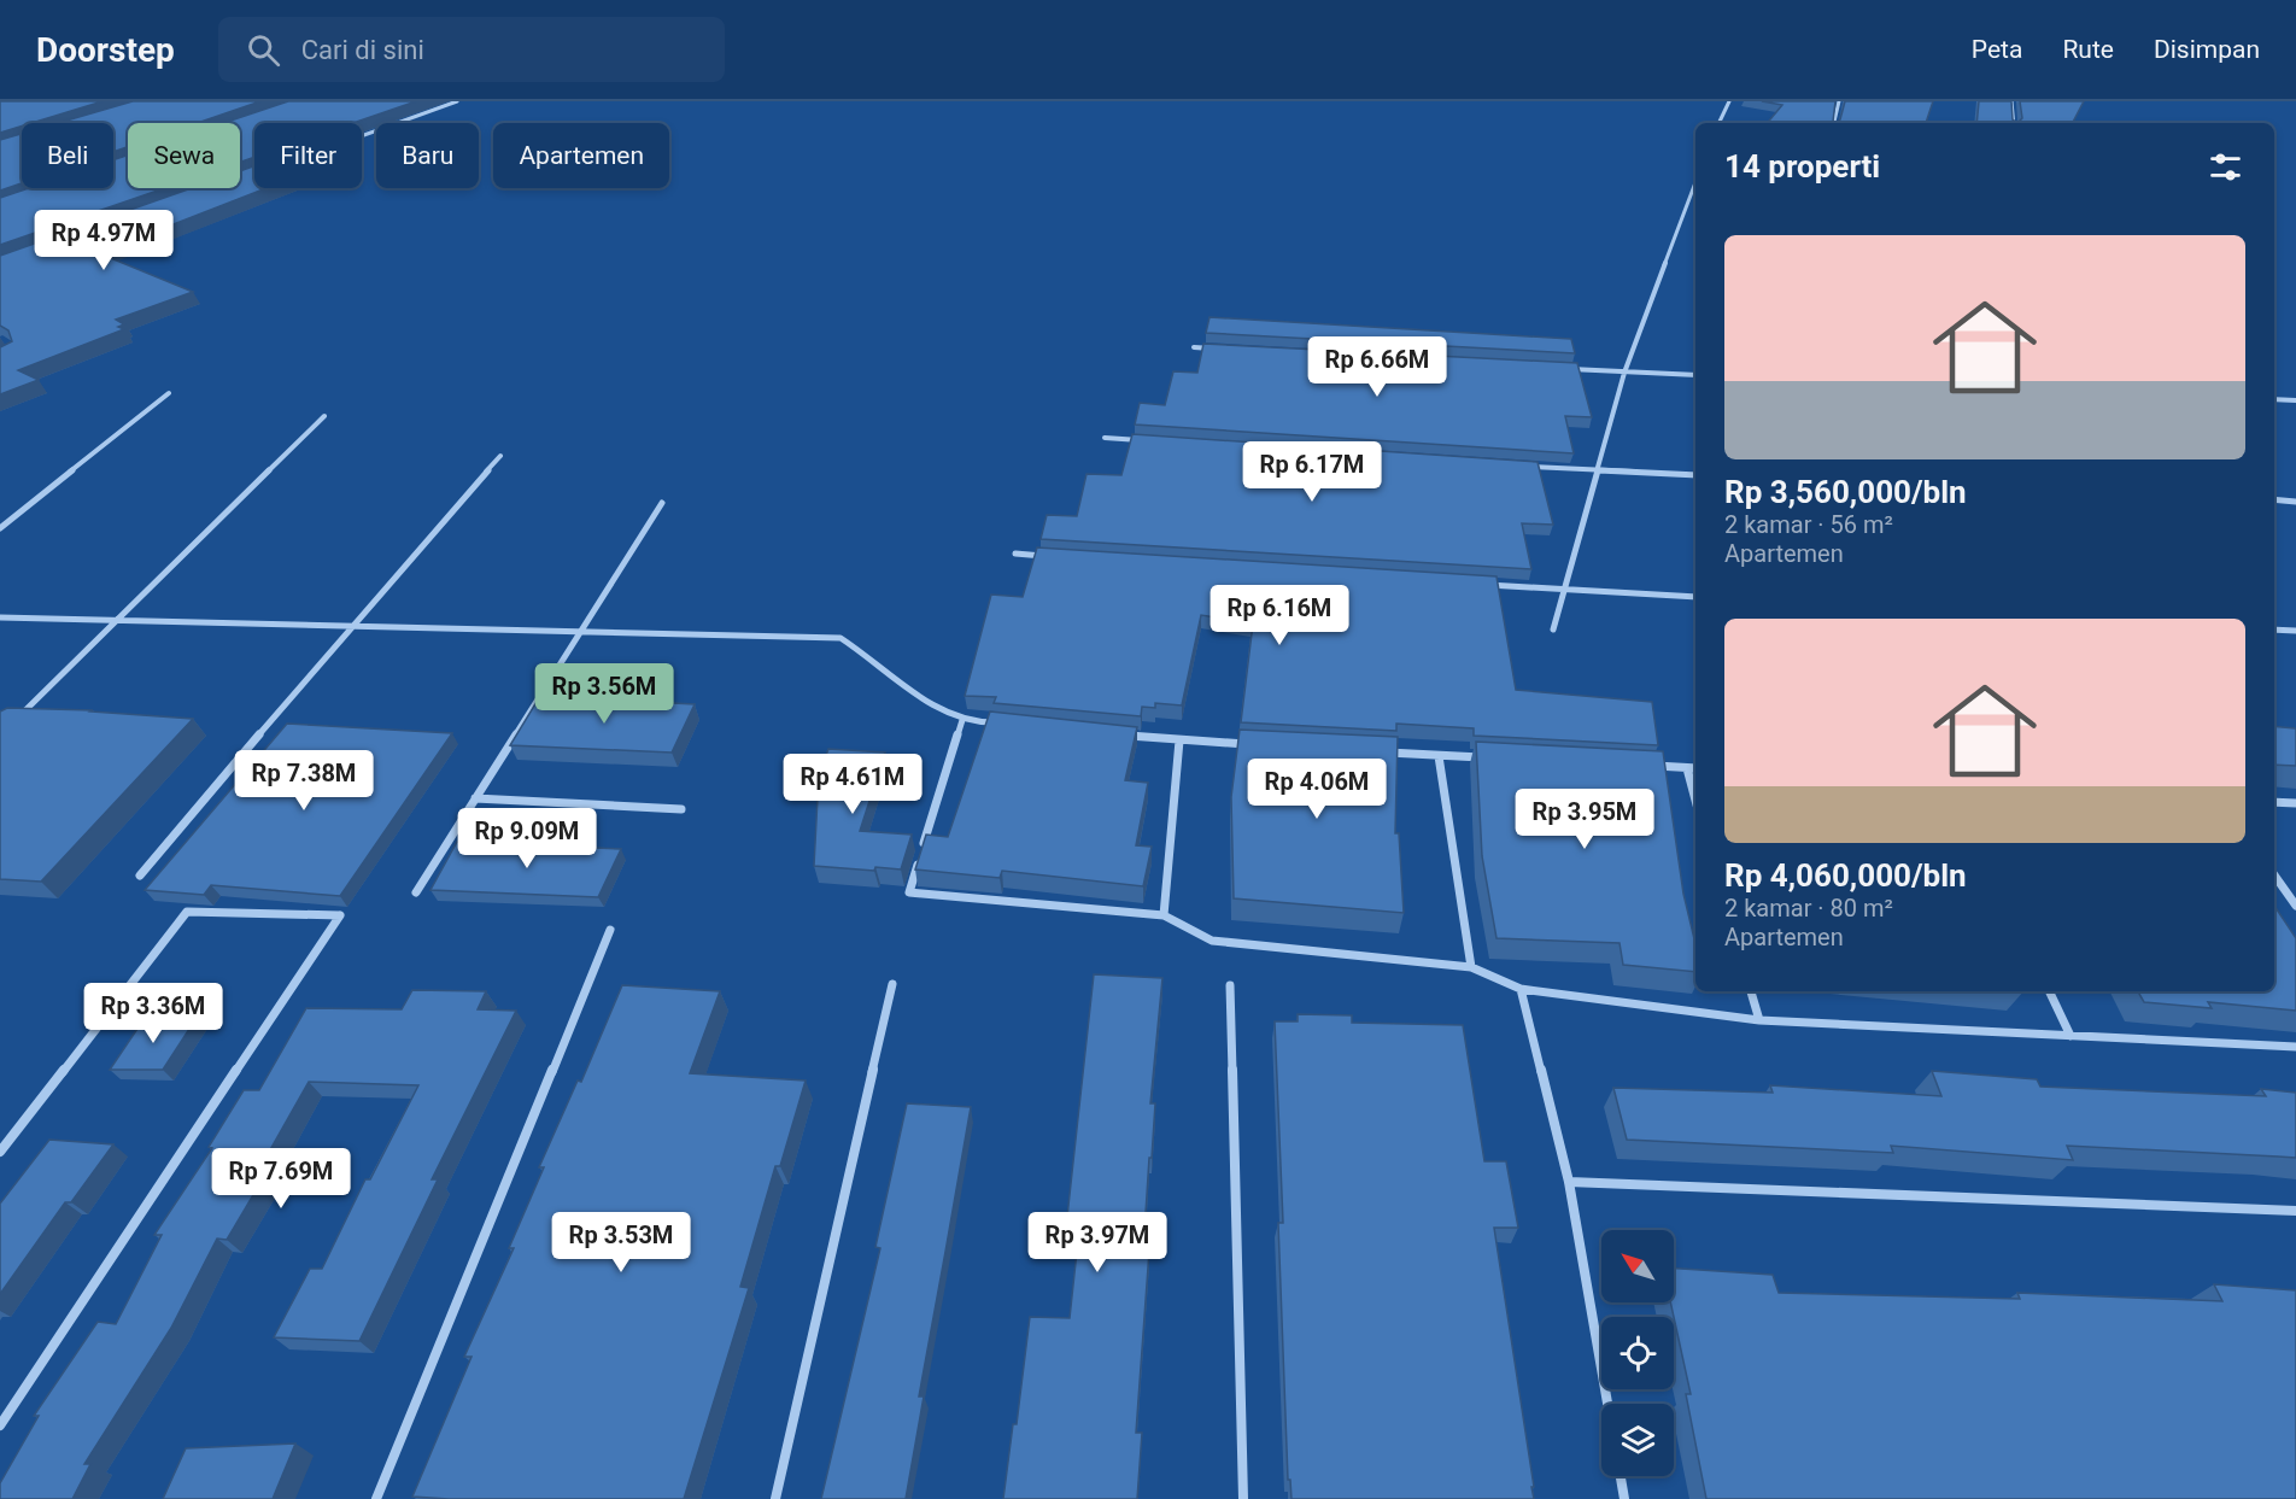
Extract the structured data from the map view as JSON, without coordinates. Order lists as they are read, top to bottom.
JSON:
{
  "north": "top left",
  "page": {
    "header": "Doorstep",
    "search": "Cari di sini",
    "nav": ["Peta", "Rute", "Disimpan"],
    "chip": [
      "Beli",
      "Sewa",
      "Filter",
      "Baru",
      "Apartemen"
    ],
    "heading": "14 properti",
    "price": [
      "Rp 4.97M",
      "Rp 6.66M",
      "Rp 6.17M",
      "Rp 6.16M",
      "Rp 3.56M",
      "Rp 7.38M",
      "Rp 4.61M",
      "Rp 4.06M",
      "Rp 3.95M",
      "Rp 9.09M",
      "Rp 3.36M",
      "Rp 7.69M",
      "Rp 3.53M",
      "Rp 3.97M"
    ],
    "list": [
      {
        "name": "Rp 3,560,000/bln",
        "note": "2 kamar · 56 m² · Apartemen"
      },
      {
        "name": "Rp 4,060,000/bln",
        "note": "2 kamar · 80 m² · Apartemen"
      }
    ]
  }
}
